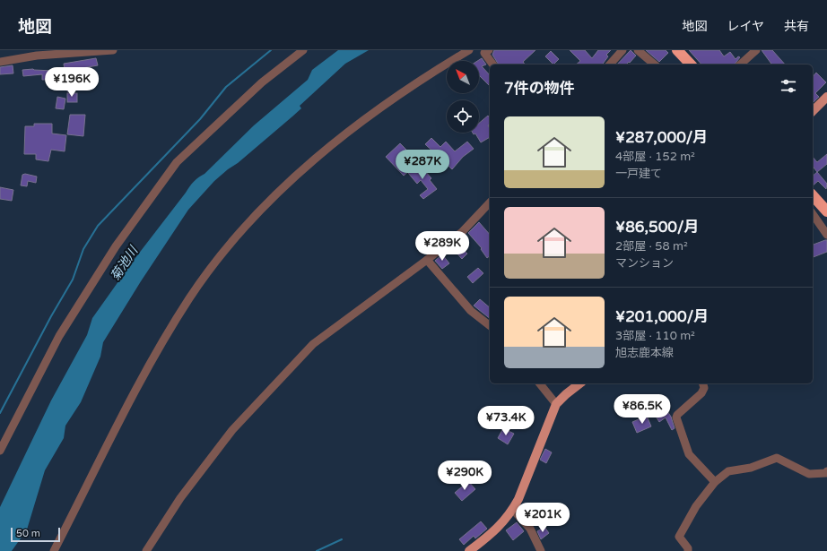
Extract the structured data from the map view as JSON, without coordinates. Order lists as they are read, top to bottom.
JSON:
{
  "water": ["菊池川"],
  "scale_bar": "50 m",
  "north": "top left",
  "page": {
    "header": "地図",
    "nav": ["地図", "レイヤ", "共有"],
    "heading": "7件の物件",
    "price": [
      "¥196K",
      "¥287K",
      "¥289K",
      "¥86.5K",
      "¥73.4K",
      "¥290K",
      "¥201K"
    ],
    "list": [
      {
        "name": "¥287,000/月",
        "note": "4部屋 · 152 m² · 一戸建て"
      },
      {
        "name": "¥86,500/月",
        "note": "2部屋 · 58 m² · マンション"
      },
      {
        "name": "¥201,000/月",
        "note": "3部屋 · 110 m² · 旭志鹿本線"
      }
    ],
    "scale": "50 m"
  }
}
